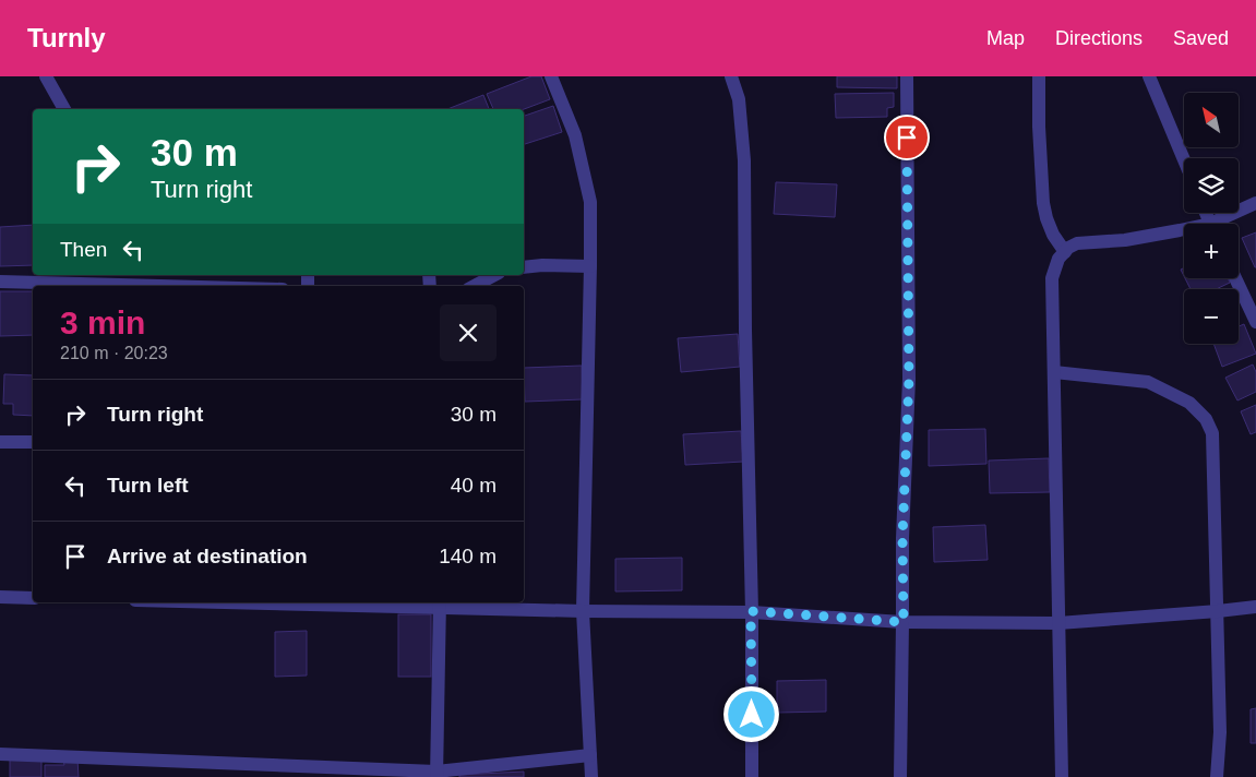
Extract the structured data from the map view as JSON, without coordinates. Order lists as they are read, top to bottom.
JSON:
{
  "north": "top left",
  "page": {
    "header": "Turnly",
    "nav": ["Map", "Directions", "Saved"],
    "map_buttons": ["+", "−"],
    "turn": ["30 m", "Turn right"],
    "then": "Then",
    "heading": ["3 min", "210 m · 20:23"],
    "list": [
      {
        "name": "Turn right",
        "value": "30 m"
      },
      {
        "name": "Turn left",
        "value": "40 m"
      },
      {
        "name": "Arrive at destination",
        "value": "140 m"
      }
    ]
  }
}
